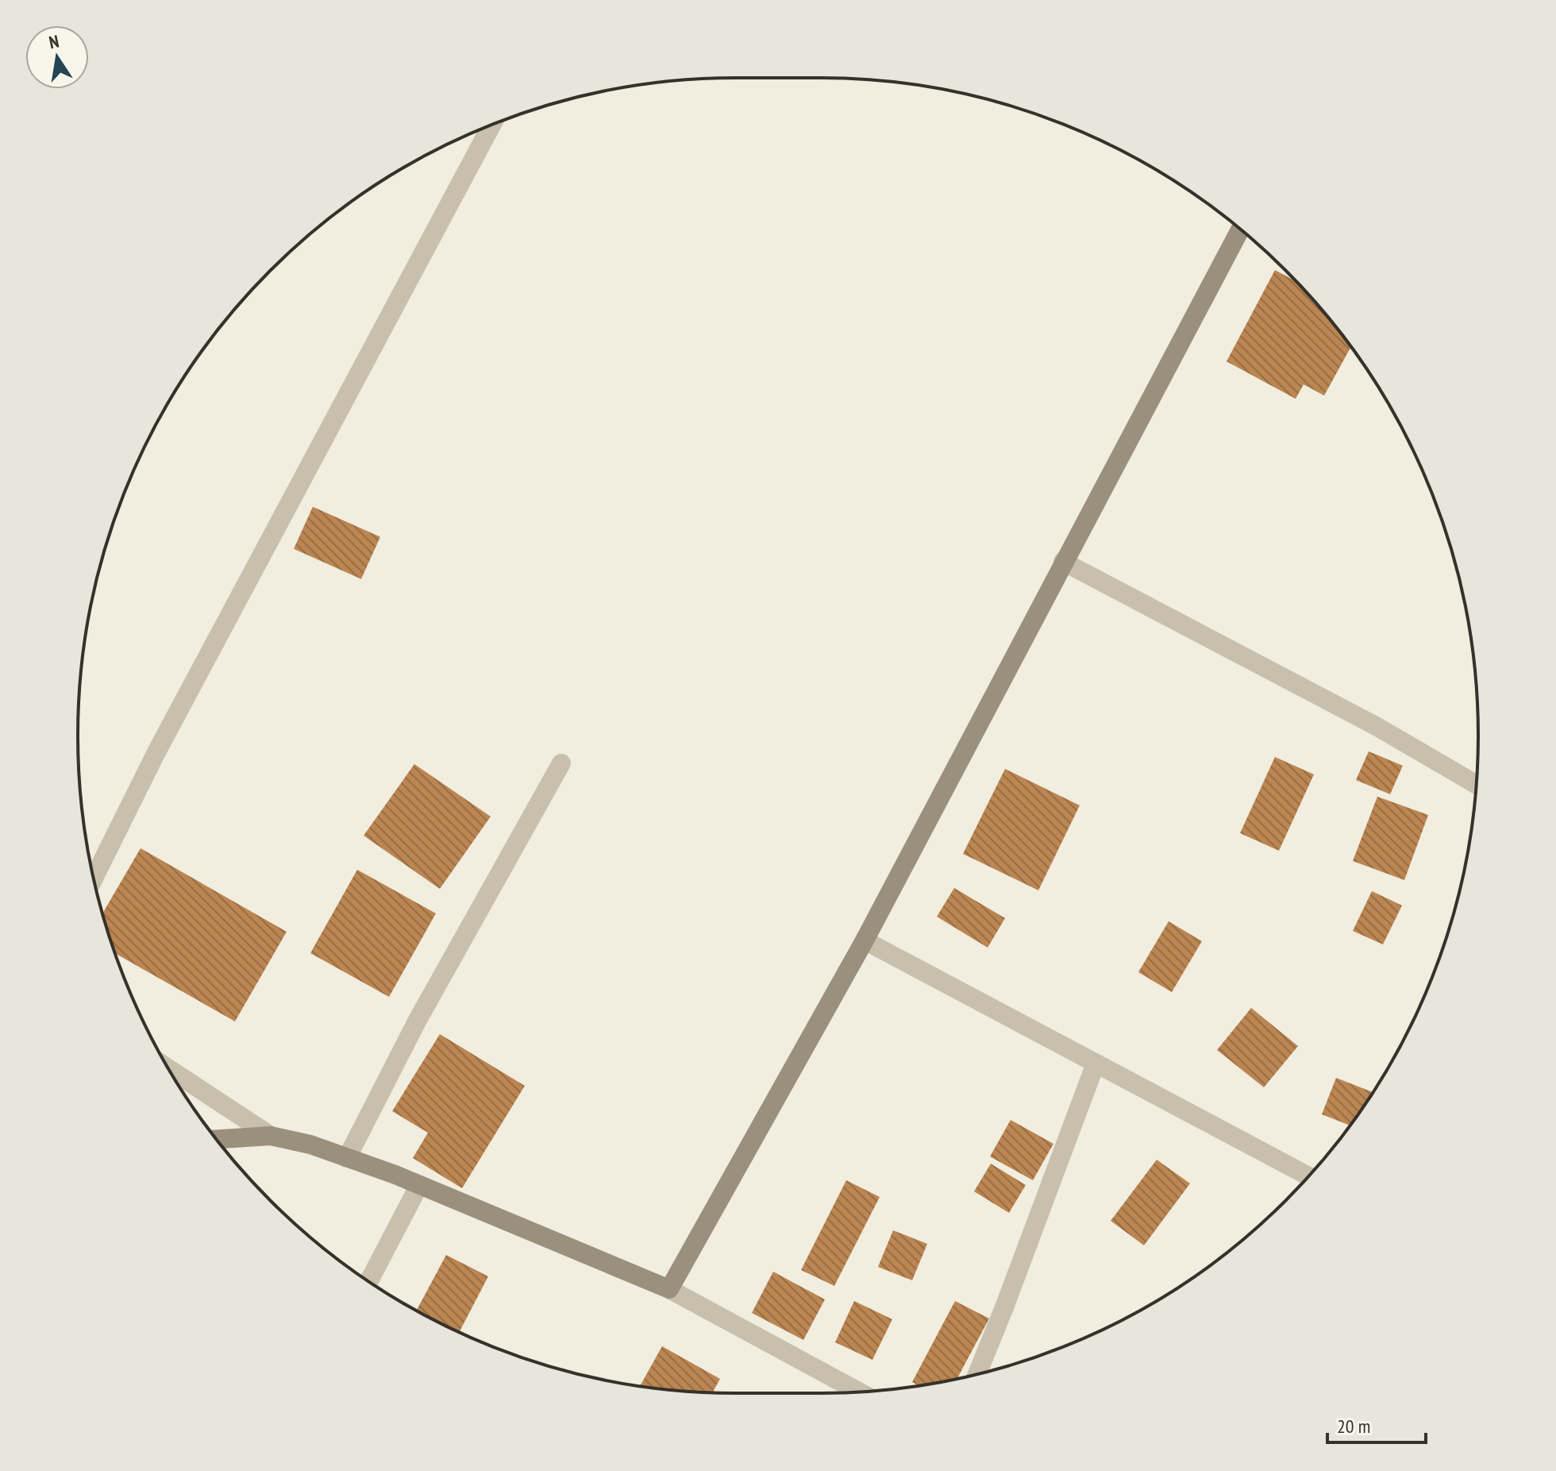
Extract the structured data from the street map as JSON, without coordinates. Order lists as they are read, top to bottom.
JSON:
{
  "scale_bar": "20 m",
  "north": "top"
}
